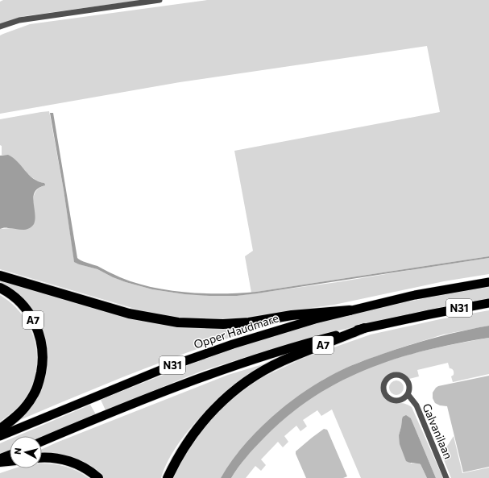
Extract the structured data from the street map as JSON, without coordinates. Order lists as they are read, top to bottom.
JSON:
{
  "streets": {
    "highway": ["N31", "A7", "Opper Haudmare"],
    "street": ["Galvanilaan"]
  },
  "crossings": [
    ["N31", "A7"],
    ["N31", "Opper Haudmare"]
  ],
  "north": "left"
}
